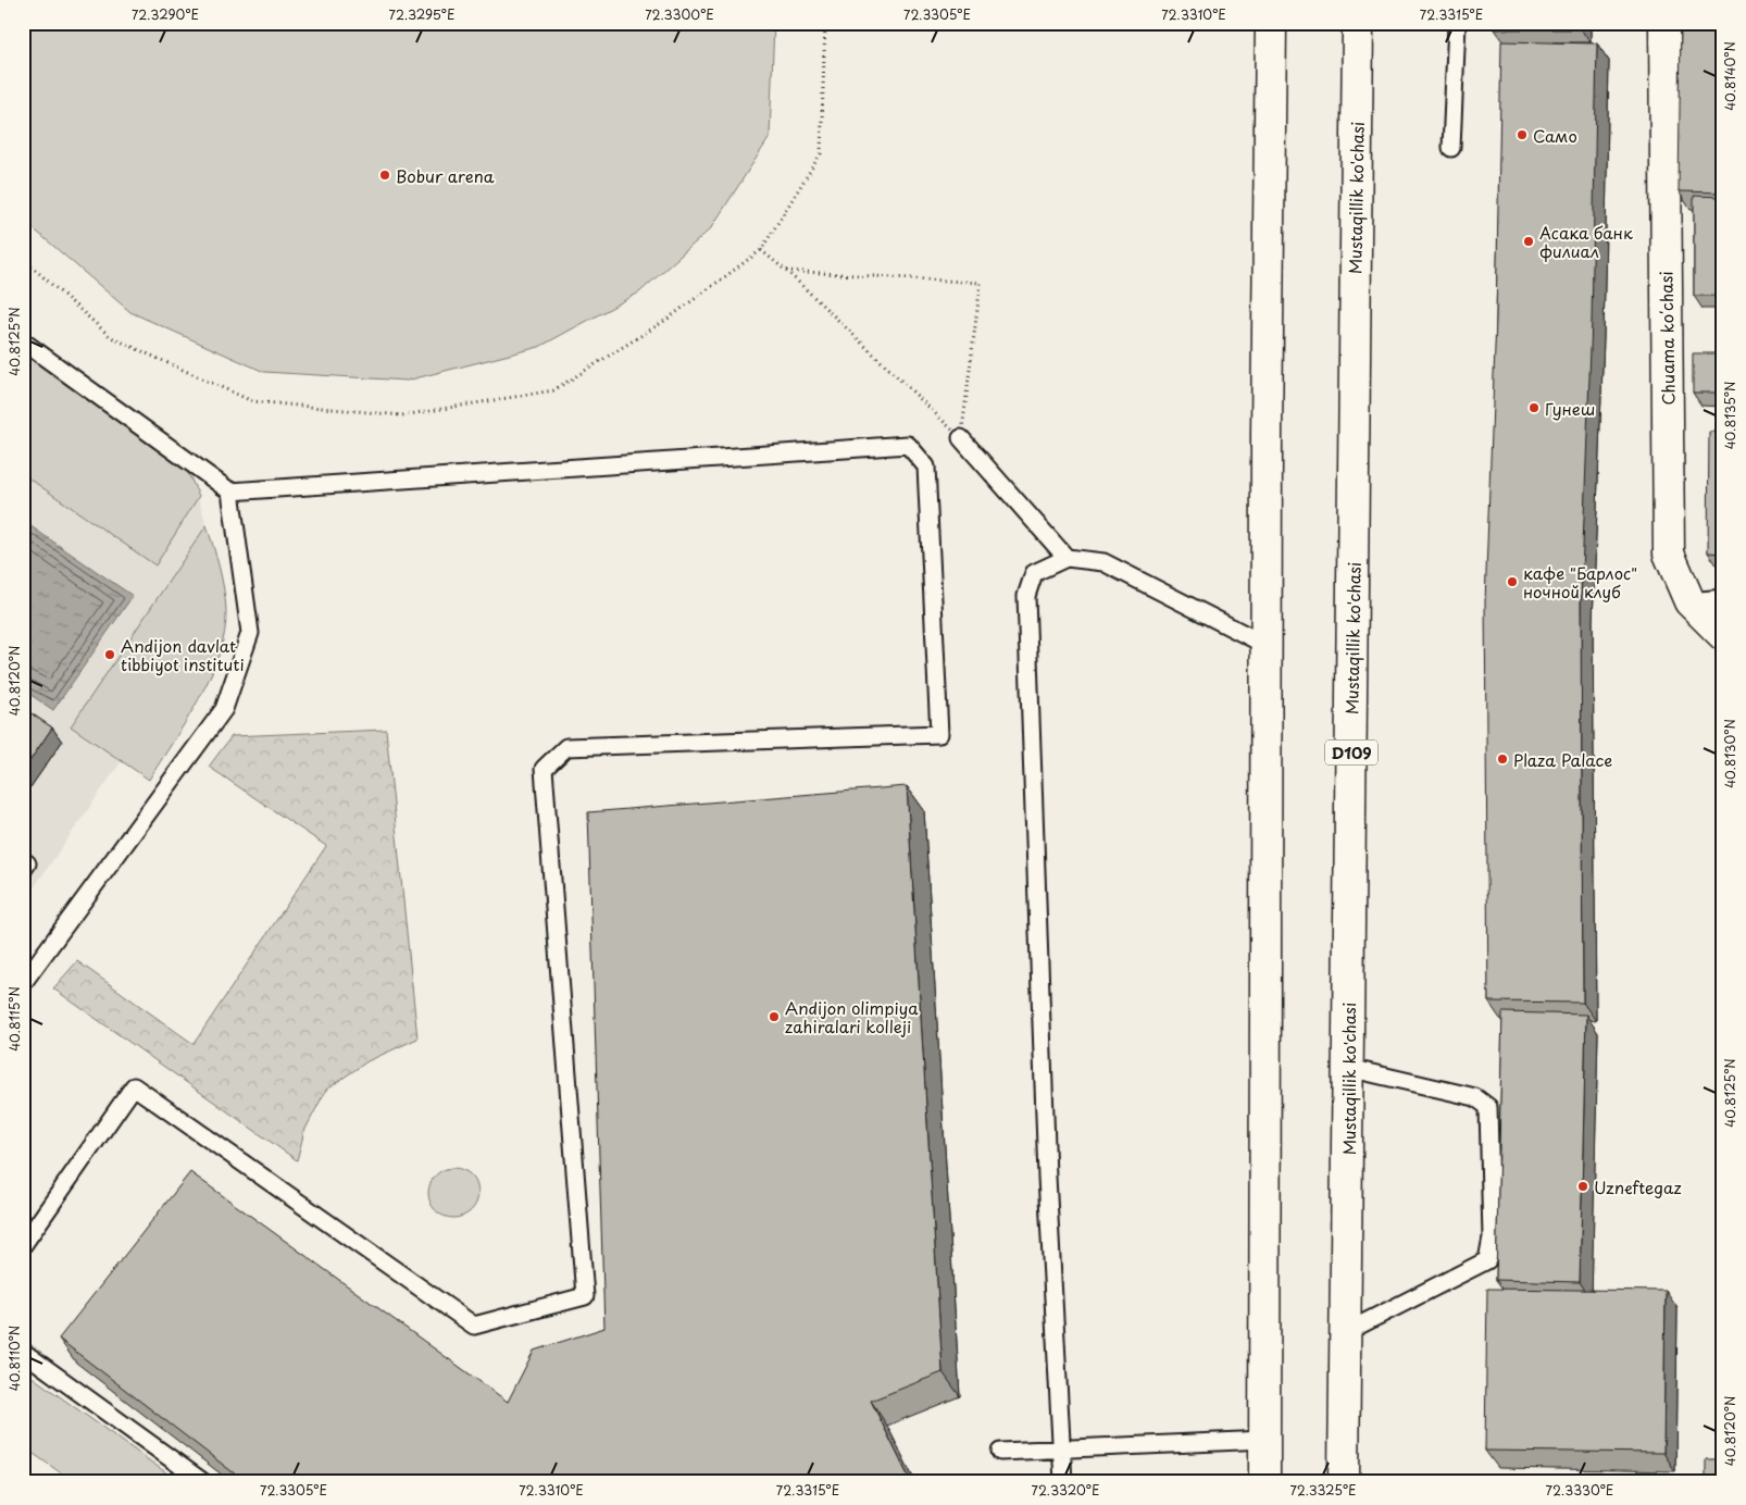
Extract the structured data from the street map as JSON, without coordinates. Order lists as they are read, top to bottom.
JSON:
{
  "streets": {
    "main road": ["Mustaqillik ko'chasi", "Chuama koʻchasi", "D109"]
  },
  "places": [
    "Само",
    "Bobur arena",
    "Асака банк филиал",
    "Гунеш",
    "кафе \"Барлос\" ночной клуб",
    "Andijon davlat tibbiyot instituti",
    "Plaza Palace",
    "Andijon olimpiya zahiralari kolleji",
    "Uzneftegaz"
  ],
  "coordinates": [
    "72.3290°E",
    "72.3295°E",
    "72.3300°E",
    "72.3305°E",
    "72.3310°E",
    "72.3315°E",
    "40.8140°N",
    "40.8125°N",
    "40.8135°N",
    "40.8120°N",
    "40.8130°N",
    "40.8115°N",
    "40.8110°N",
    "72.3320°E",
    "72.3325°E",
    "72.3330°E"
  ]
}
